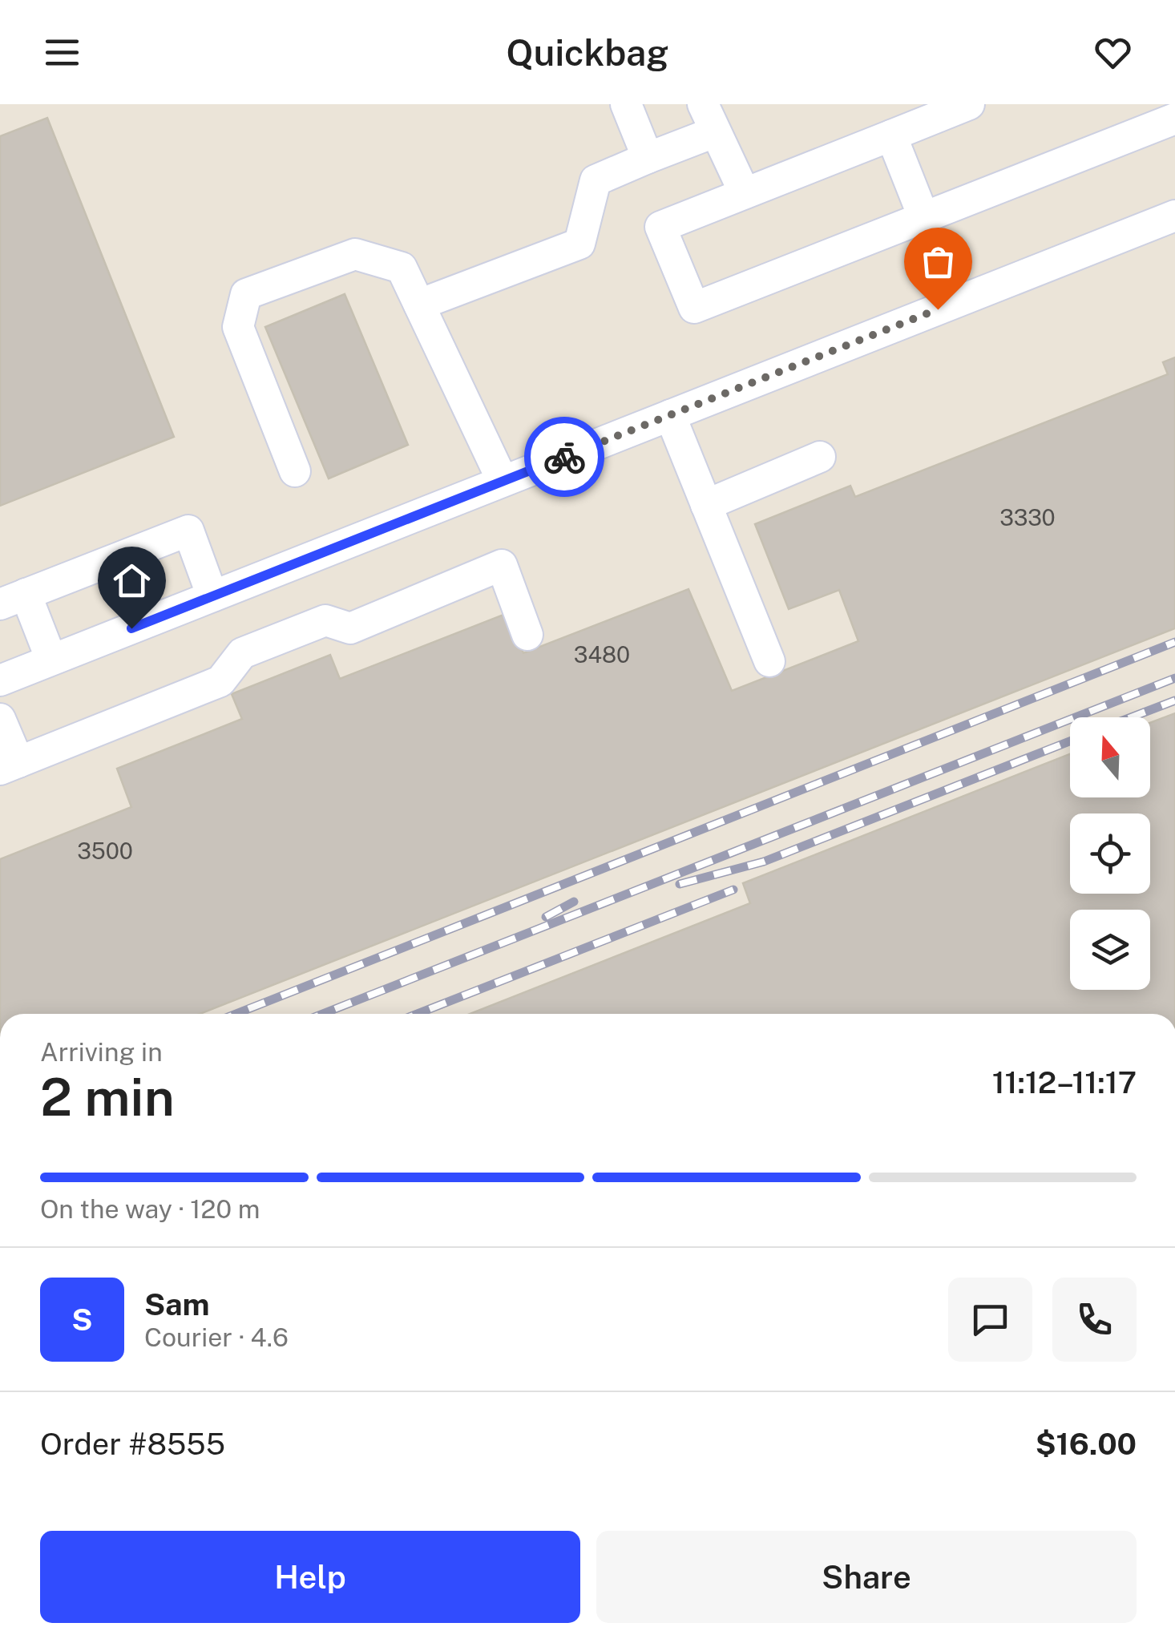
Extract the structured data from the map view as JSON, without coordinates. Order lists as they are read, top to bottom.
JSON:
{
  "house_numbers": ["3330", "3480", "3500"],
  "north": "top",
  "page": {
    "header": "Quickbag",
    "heading": ["2 min", "Arriving in", "11:12–11:17"],
    "panel": [
      "Sam",
      "Courier · 4.6",
      "Order #8555",
      "$16.00"
    ],
    "bar": "On the way · 120 m",
    "round": "S",
    "buttons": ["Help", "Share"]
  }
}
